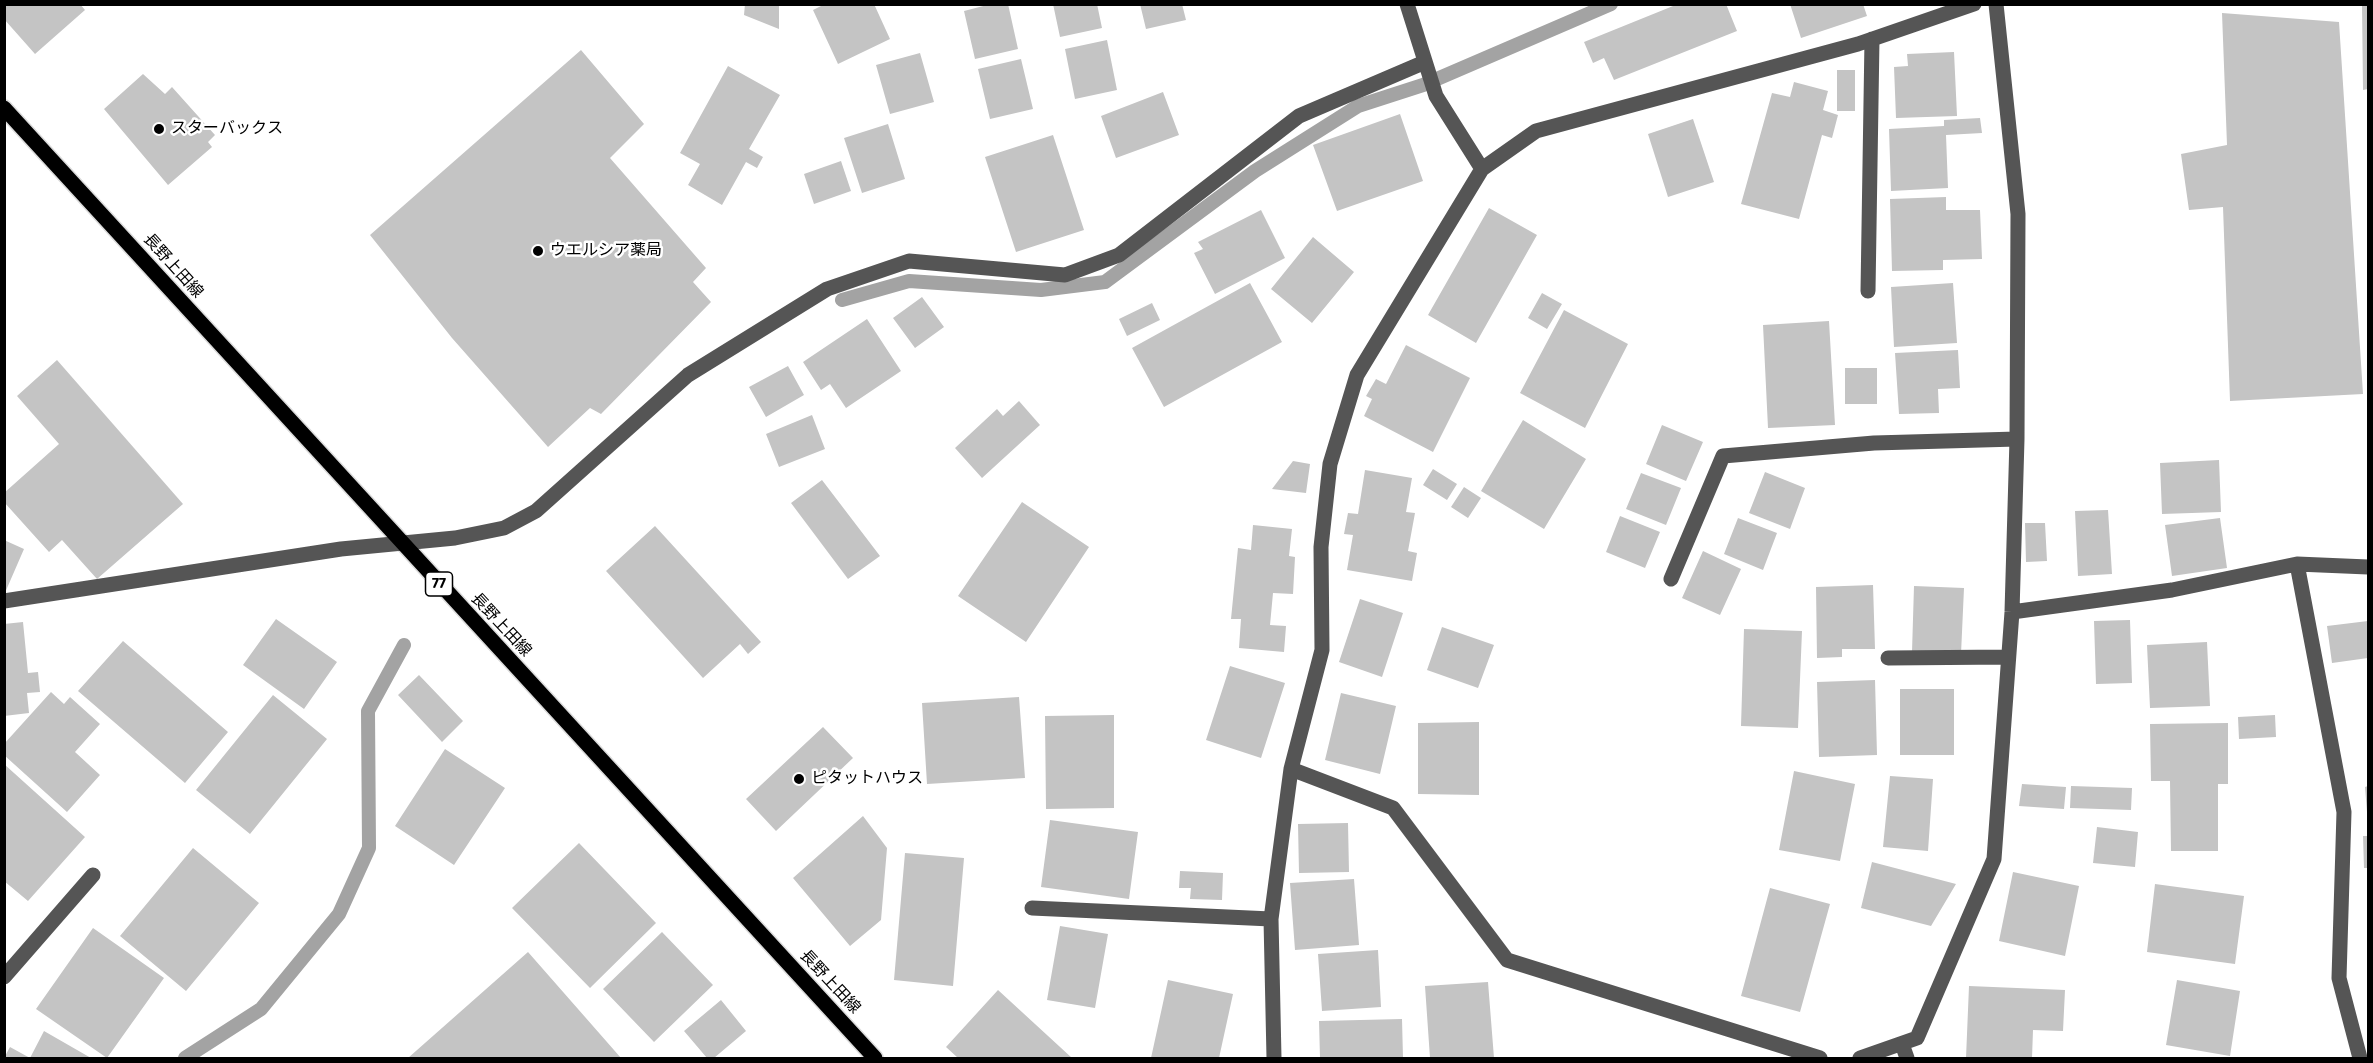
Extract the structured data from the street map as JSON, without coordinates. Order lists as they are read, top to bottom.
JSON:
{
  "streets": {
    "main road": ["長野上田線", "77"]
  },
  "places": ["スターバックス", "ウエルシア薬局", "ピタットハウス"]
}
